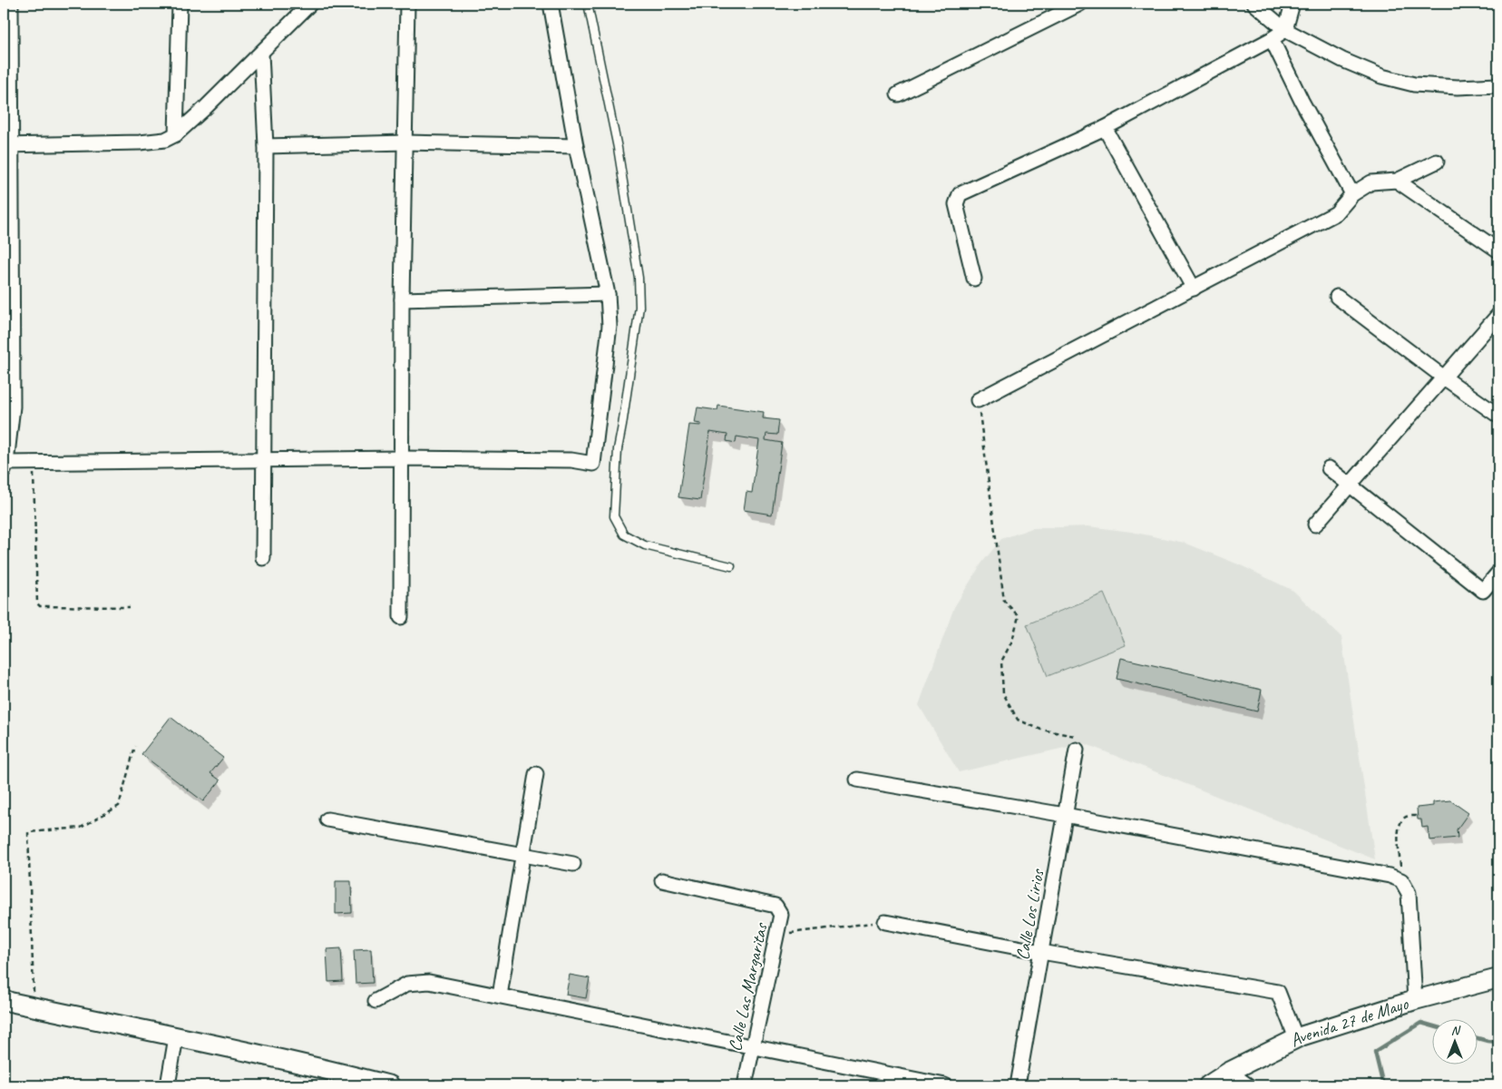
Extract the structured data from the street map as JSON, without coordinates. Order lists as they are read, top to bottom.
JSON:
{
  "streets": {
    "street": ["Calle Los Lirios", "Calle Las Margaritas", "Avenida 27 de Mayo"]
  },
  "north": "top"
}
